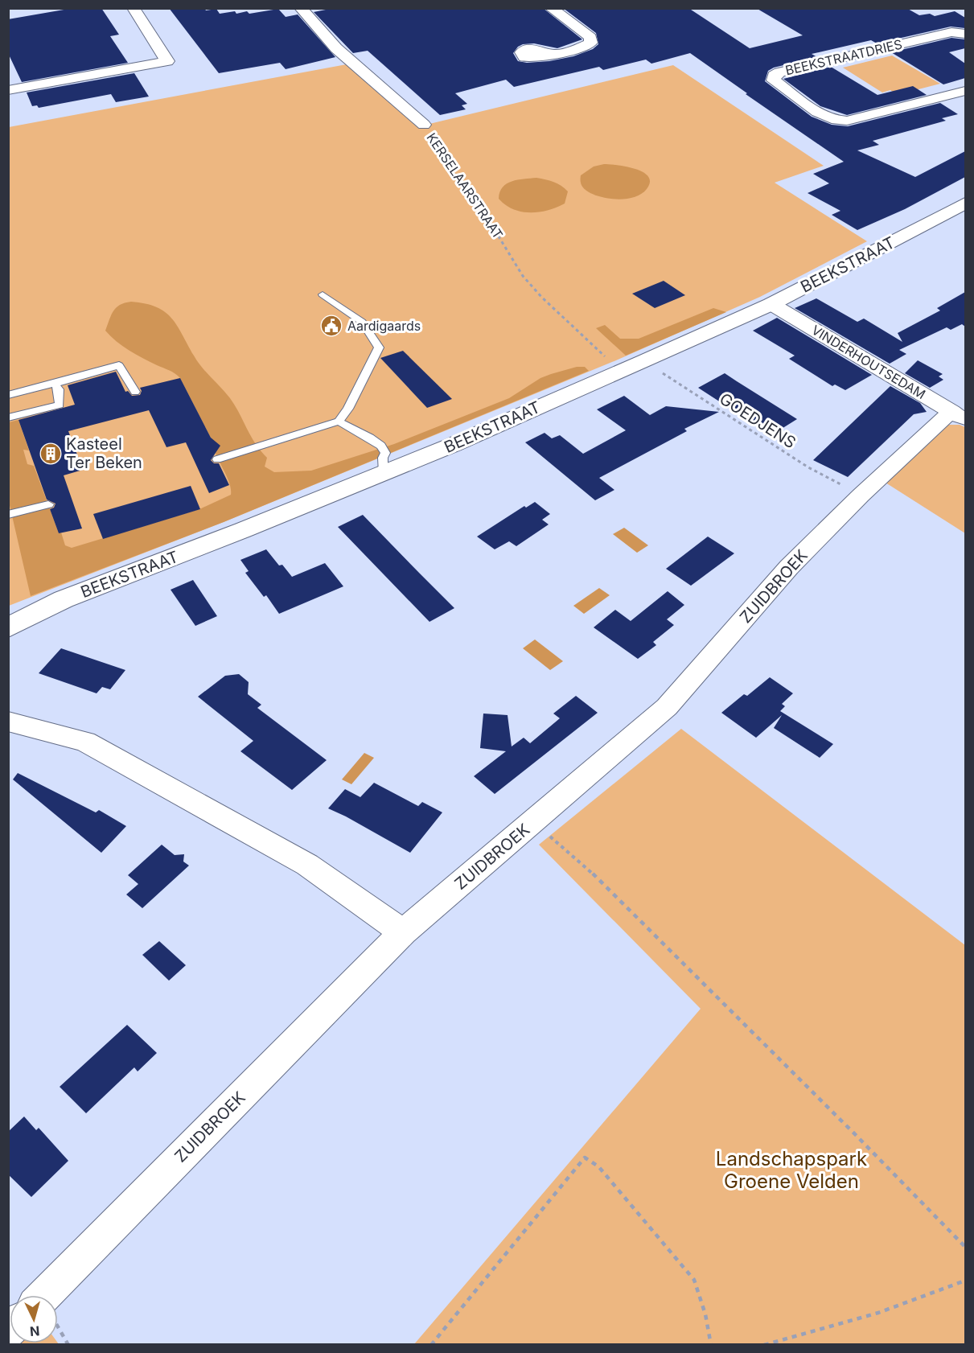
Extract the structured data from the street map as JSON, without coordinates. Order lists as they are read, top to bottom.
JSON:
{
  "streets": {
    "street": [
      "BEEKSTRAATDRIES",
      "KERSELAARSTRAAT",
      "BEEKSTRAAT",
      "VINDERHOUTSEDAM",
      "ZUIDBROEK"
    ],
    "path": ["GOEDJENS"]
  },
  "crossings": [
    ["KERSELAARSTRAAT", "BEEKSTRAAT"],
    ["BEEKSTRAAT", "VINDERHOUTSEDAM"],
    ["BEEKSTRAAT", "GOEDJENS"],
    ["VINDERHOUTSEDAM", "ZUIDBROEK"],
    ["GOEDJENS", "ZUIDBROEK"]
  ],
  "parks": ["Landschapspark Groene Velden"],
  "places": {
    "public building": ["Aardigaards"],
    "building": ["Kasteel Ter Beken"]
  },
  "north": "bottom"
}
